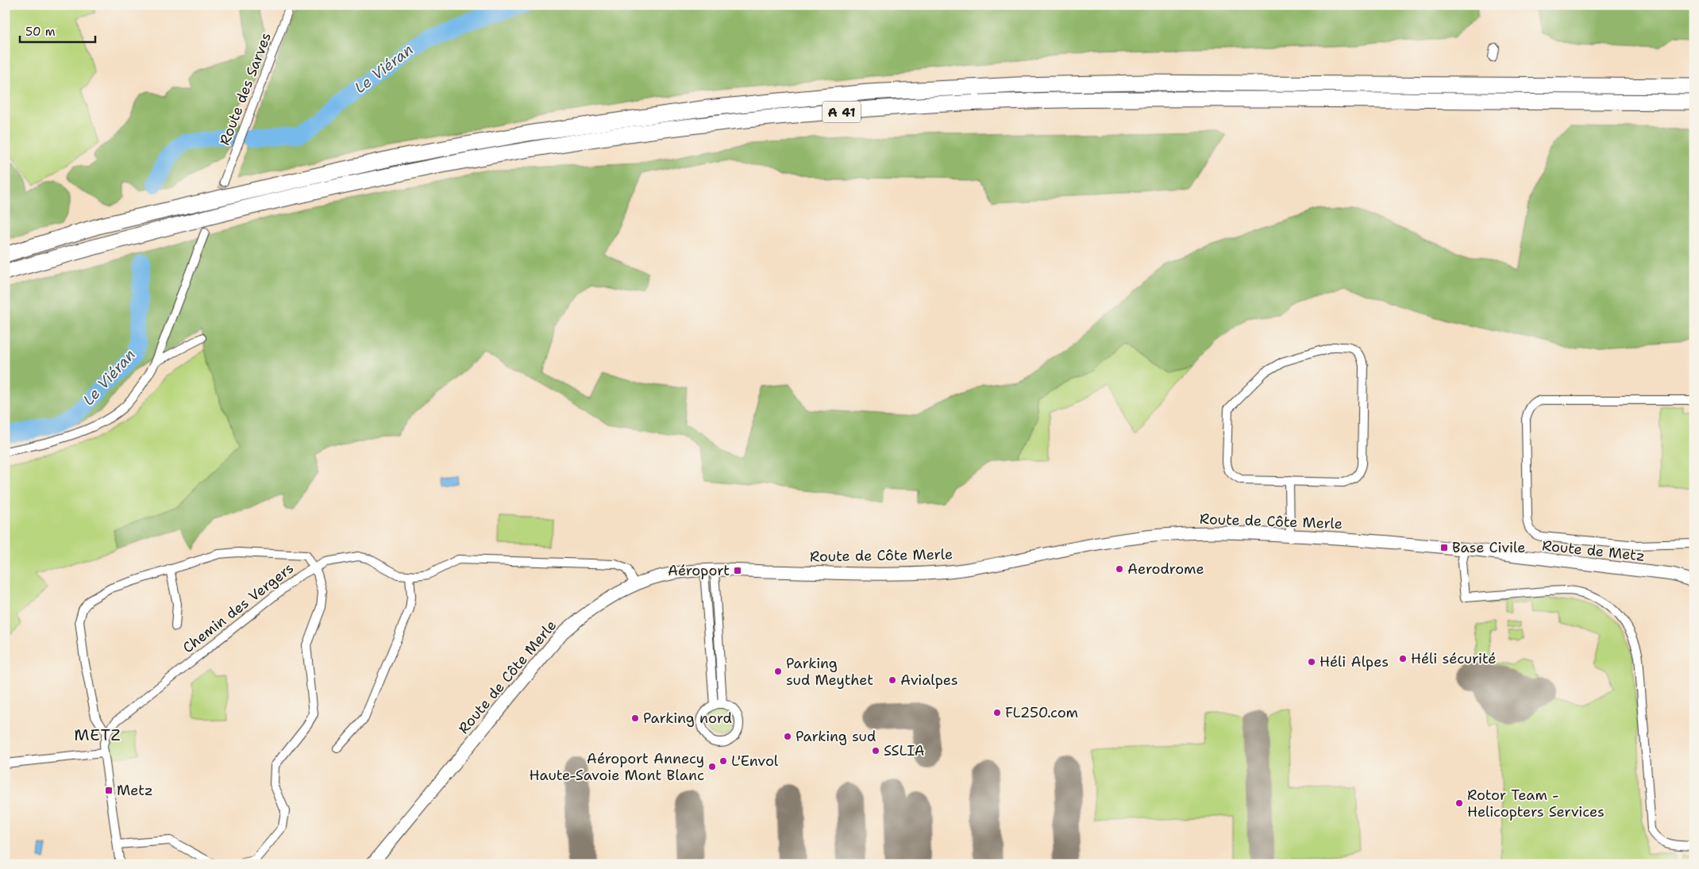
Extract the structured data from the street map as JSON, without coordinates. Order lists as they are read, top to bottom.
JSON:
{
  "streets": {
    "highway": ["A 41"],
    "main road": ["Route de Côte Merle", "Route de Metz"],
    "street": ["Route des Sarves", "Chemin des Vergers"]
  },
  "crossings": [
    ["Route de Côte Merle", "Route de Metz"]
  ],
  "districts": ["METZ"],
  "water": ["Le Viéran"],
  "places": {
    "transit": ["Base Civile", "Aéroport", "Metz"],
    "other": [
      "Aerodrome",
      "Héli sécurité",
      "Héli Alpes",
      "Parking sud Meythet",
      "Avialpes",
      "FL250.com",
      "Parking nord",
      "Parking sud",
      "SSLIA",
      "L'Envol",
      "Aéroport Annecy Haute-Savoie Mont Blanc",
      "Rotor Team - Helicopters Services"
    ]
  },
  "scale_bar": "50 m"
}
